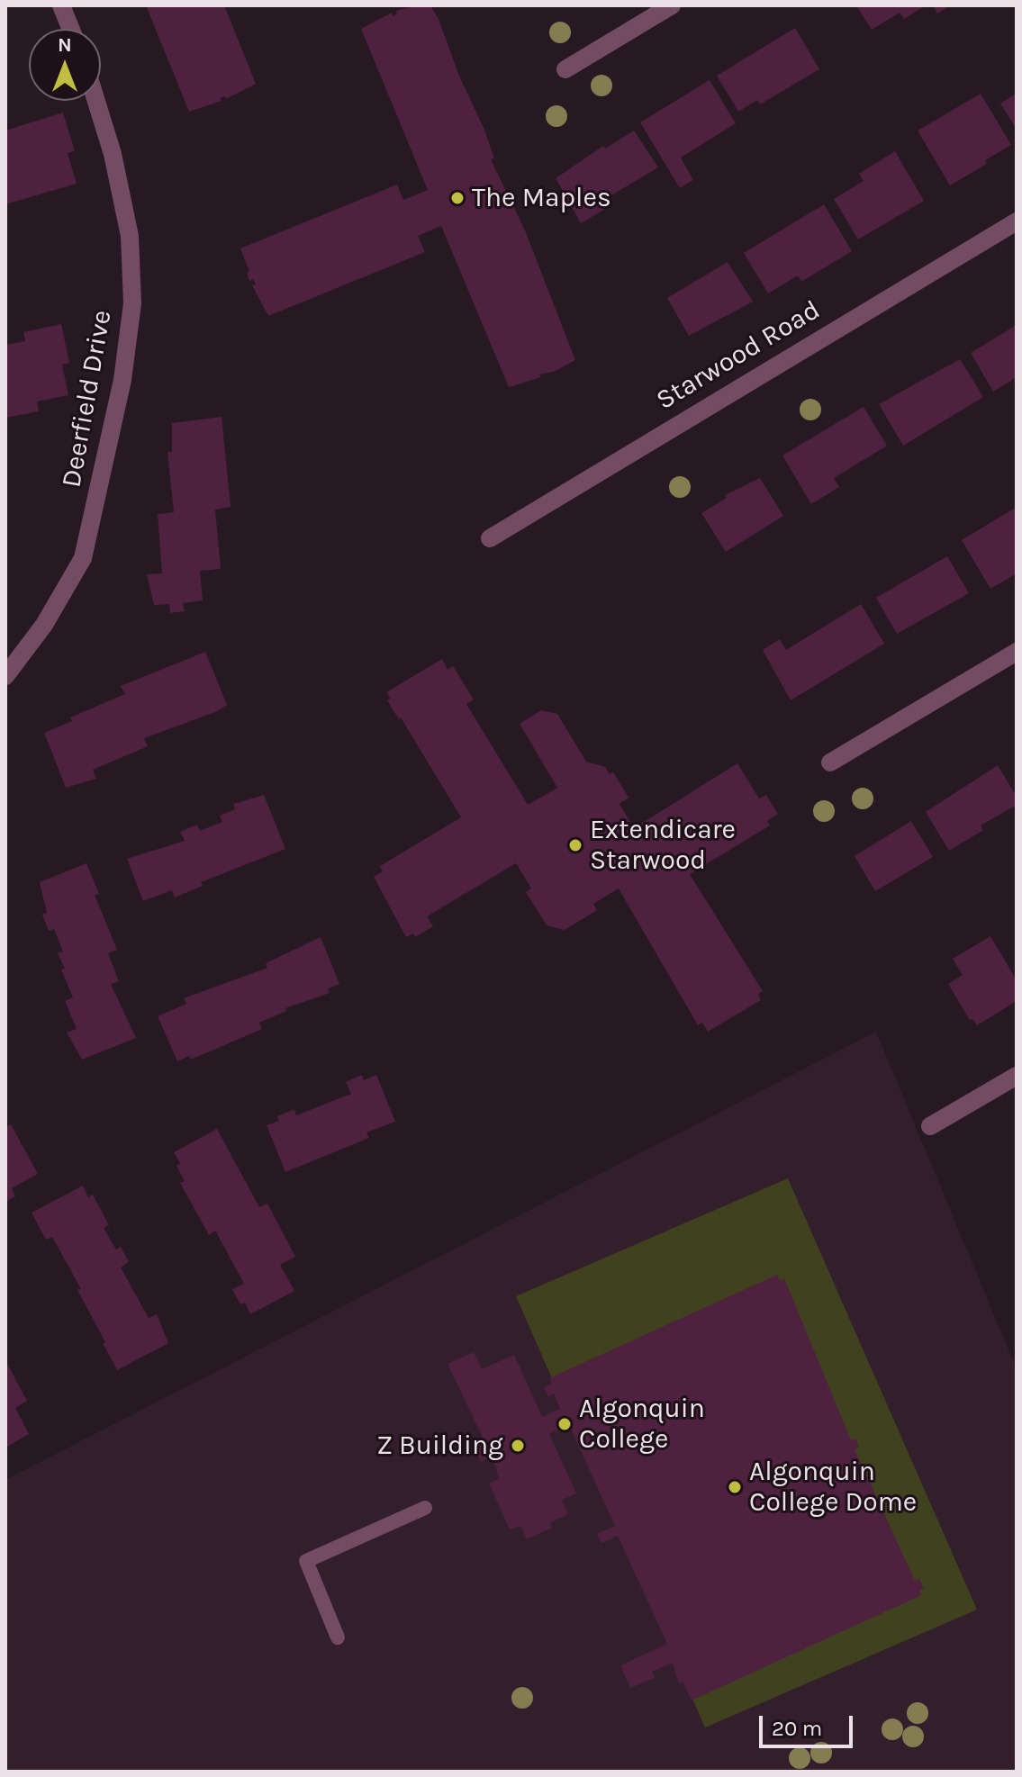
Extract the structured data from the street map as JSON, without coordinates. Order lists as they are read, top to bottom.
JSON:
{
  "streets": {
    "street": ["Starwood Road", "Deerfield Drive"]
  },
  "places": [
    "The Maples",
    "Extendicare Starwood",
    "Algonquin College",
    "Z Building",
    "Algonquin College Dome"
  ],
  "scale_bar": "20 m",
  "north": "top"
}
